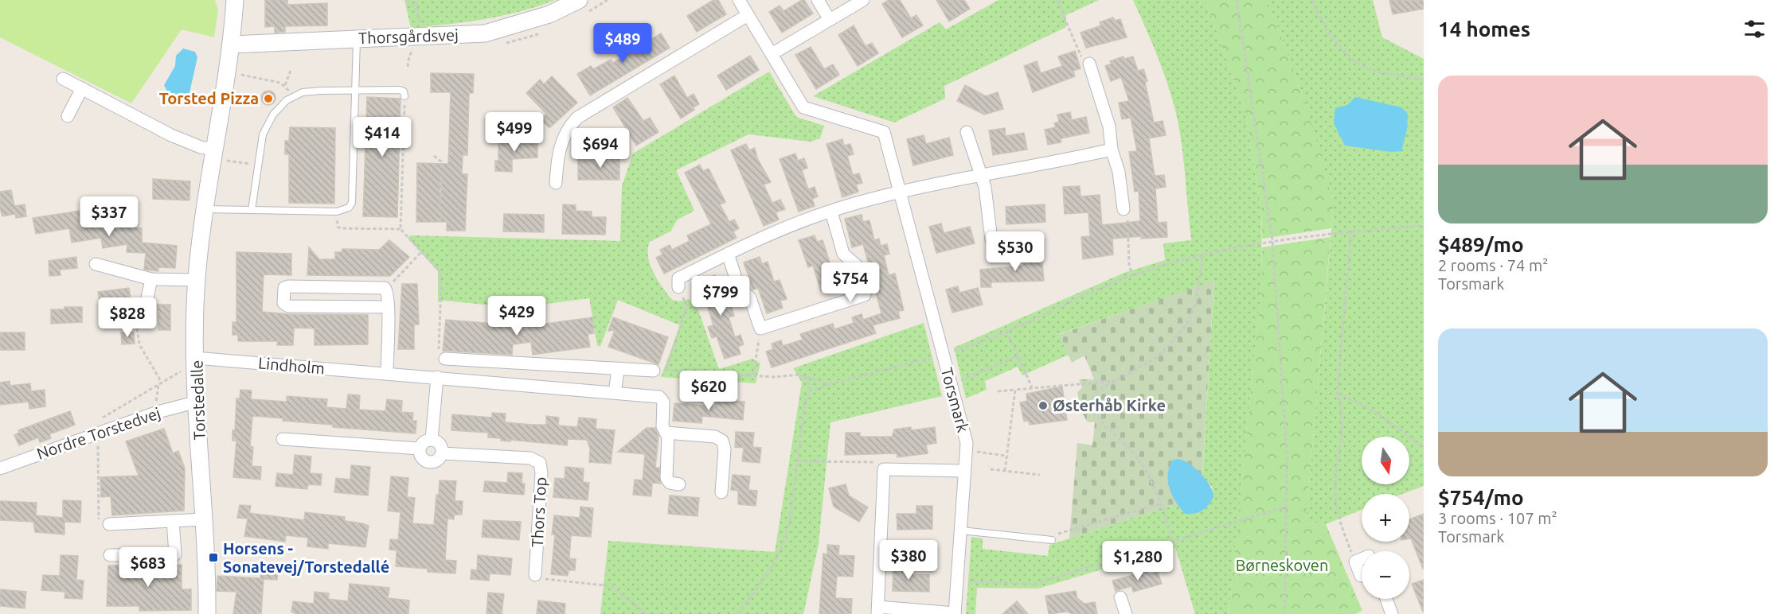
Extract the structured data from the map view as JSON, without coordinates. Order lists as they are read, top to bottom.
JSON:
{
  "streets": {
    "street": [
      "Thorsgårdsvej",
      "Lindholm",
      "Torstedalle",
      "Torsmark",
      "Nordre Torstedvej",
      "Thors Top"
    ]
  },
  "crossings": [
    ["Thorsgårdsvej", "Torstedalle"],
    ["Lindholm", "Torstedalle"],
    ["Torstedalle", "Nordre Torstedvej"]
  ],
  "parks": ["Børneskoven"],
  "places": {
    "other": ["Torsted Pizza", "Østerhåb Kirke"],
    "transit": ["Horsens - Sonatevej/Torstedallé"]
  },
  "north": "bottom",
  "page": {
    "heading": "14 homes",
    "price": [
      "$489",
      "$499",
      "$414",
      "$694",
      "$337",
      "$530",
      "$754",
      "$799",
      "$429",
      "$828",
      "$620",
      "$380",
      "$1,280",
      "$683"
    ],
    "list": [
      {
        "name": "$489/mo",
        "note": "2 rooms · 74 m² · Torsmark"
      },
      {
        "name": "$754/mo",
        "note": "3 rooms · 107 m² · Torsmark"
      }
    ],
    "map_buttons": ["+", "−"]
  }
}
